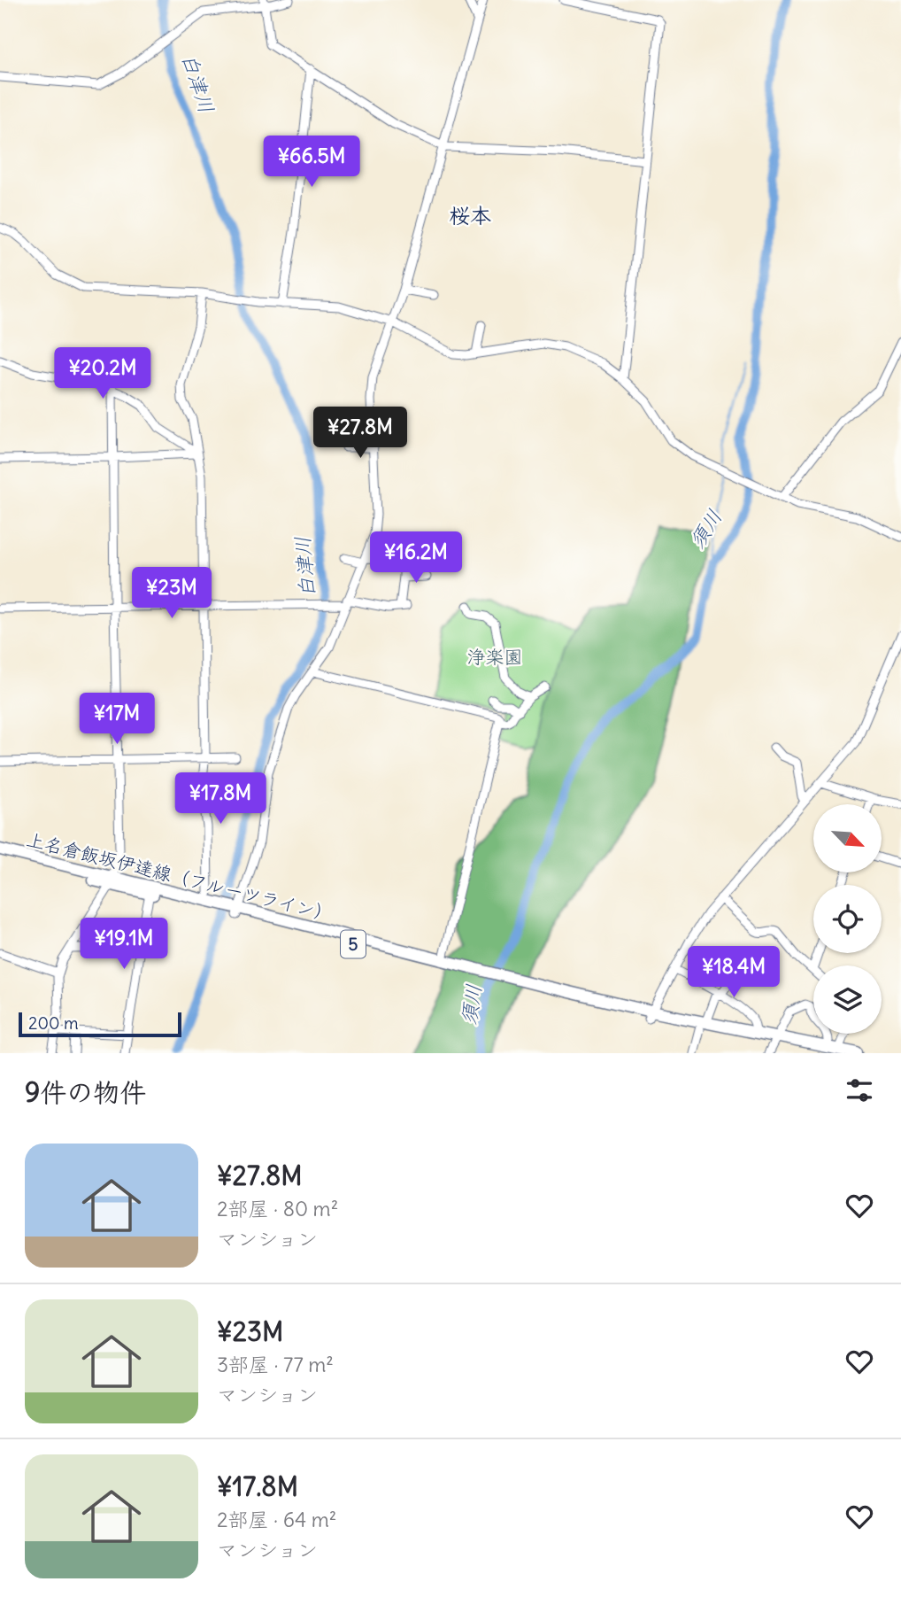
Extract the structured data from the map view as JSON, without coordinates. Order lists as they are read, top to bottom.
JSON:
{
  "streets": {
    "main road": ["上名倉飯坂伊達線（フルーツライン）", "5"]
  },
  "districts": ["桜本"],
  "water": ["白津川", "須川"],
  "parks": ["浄楽園"],
  "scale_bar": "200 m",
  "north": "bottom right",
  "page": {
    "price": [
      "¥66.5M",
      "¥20.2M",
      "¥27.8M",
      "¥16.2M",
      "¥23M",
      "¥17M",
      "¥17.8M",
      "¥19.1M",
      "¥18.4M"
    ],
    "scale": "200 m",
    "heading": "9件の物件",
    "list": [
      {
        "name": "¥27.8M",
        "note": "2部屋 · 80 m² · マンション"
      },
      {
        "name": "¥23M",
        "note": "3部屋 · 77 m² · マンション"
      },
      {
        "name": "¥17.8M",
        "note": "2部屋 · 64 m² · マンション"
      }
    ]
  }
}
